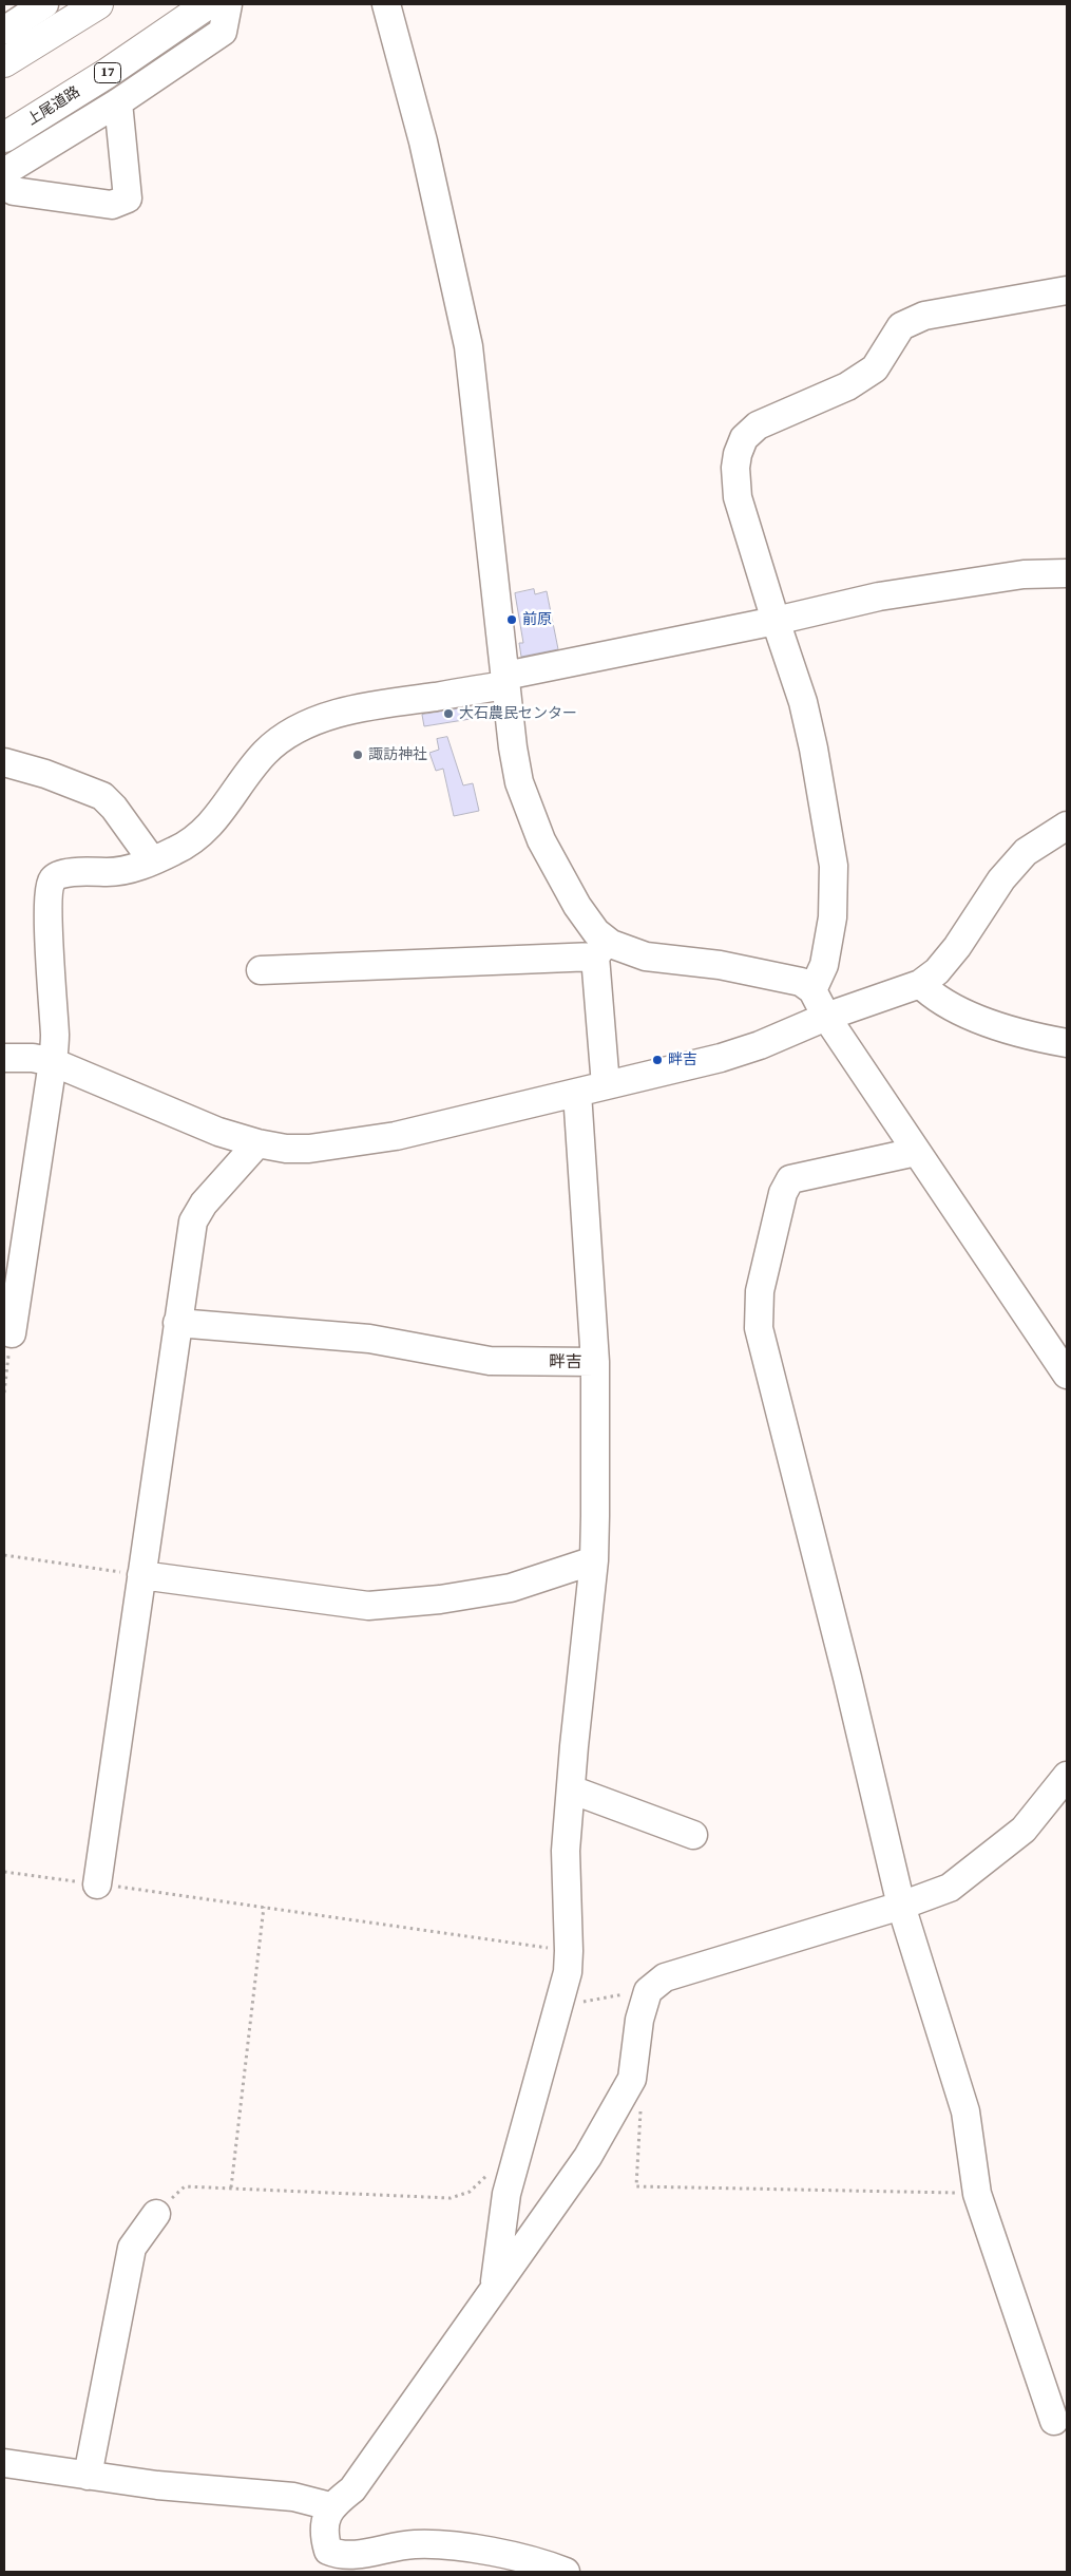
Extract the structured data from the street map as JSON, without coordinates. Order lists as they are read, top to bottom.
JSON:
{
  "streets": {
    "highway": ["17", "上尾道路"]
  },
  "districts": ["畔吉"],
  "places": [
    "前原",
    "大石農民センター",
    "諏訪神社",
    "畔吉"
  ]
}
